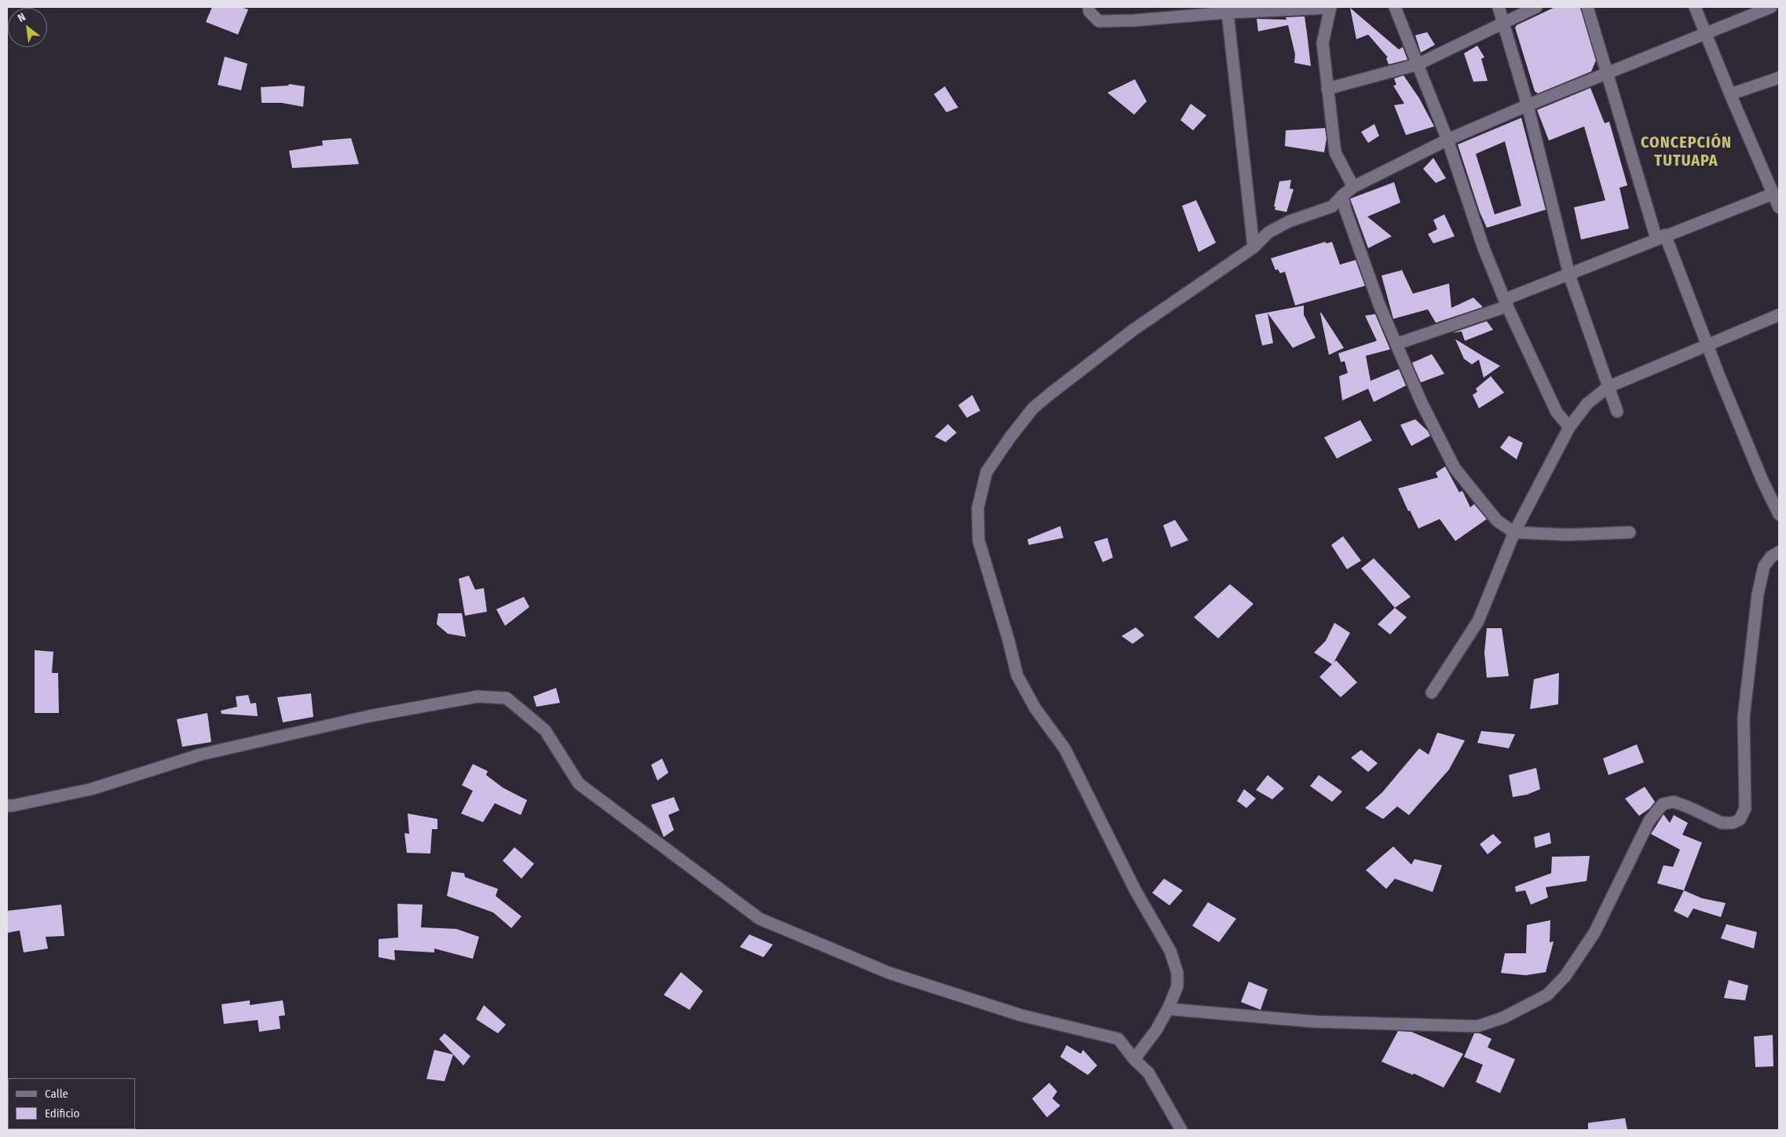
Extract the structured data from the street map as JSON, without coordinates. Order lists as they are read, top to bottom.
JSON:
{
  "districts": ["CONCEPCIÓN TUTUAPA"],
  "legend": ["Calle", "Edificio"],
  "north": "top left"
}
